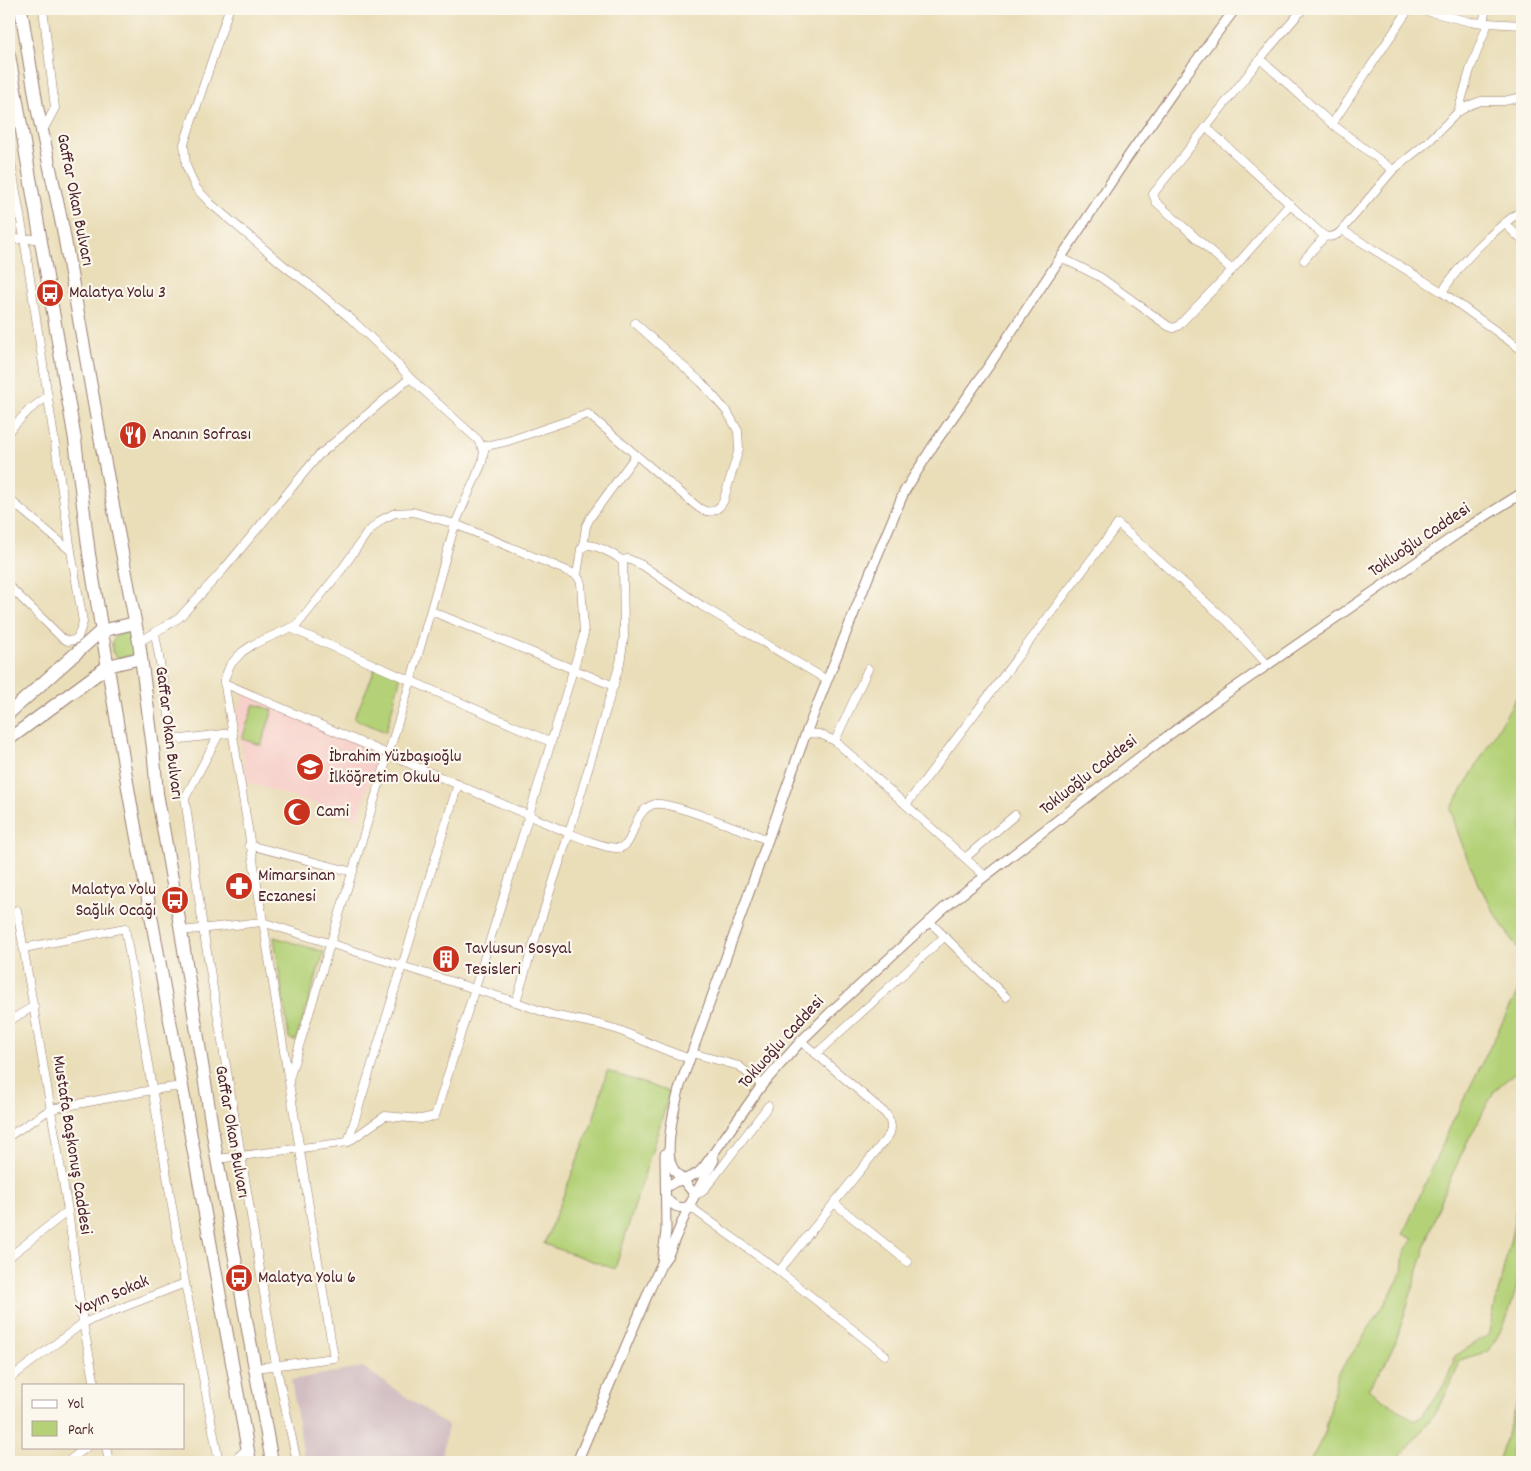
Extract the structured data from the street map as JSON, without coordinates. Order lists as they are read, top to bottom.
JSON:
{
  "streets": {
    "highway": ["Gaffar Okan Bulvarı"],
    "street": ["Tokluoğlu Caddesi", "Mustafa Başkonuş Caddesi", "Yayın Sokak"]
  },
  "crossings": [
    ["Mustafa Başkonuş Caddesi", "Yayın Sokak"]
  ],
  "places": {
    "bus stop": ["Malatya Yolu 3", "Malatya Yolu Sağlık Ocağı", "Malatya Yolu 6"],
    "restaurant": ["Ananın Sofrası"],
    "school or university": ["İbrahim Yüzbaşıoğlu İlköğretim Okulu"],
    "mosque": ["Cami"],
    "pharmacy": ["Mimarsinan Eczanesi"],
    "building": ["Tavlusun Sosyal Tesisleri"]
  },
  "legend": ["Yol", "Park"]
}
